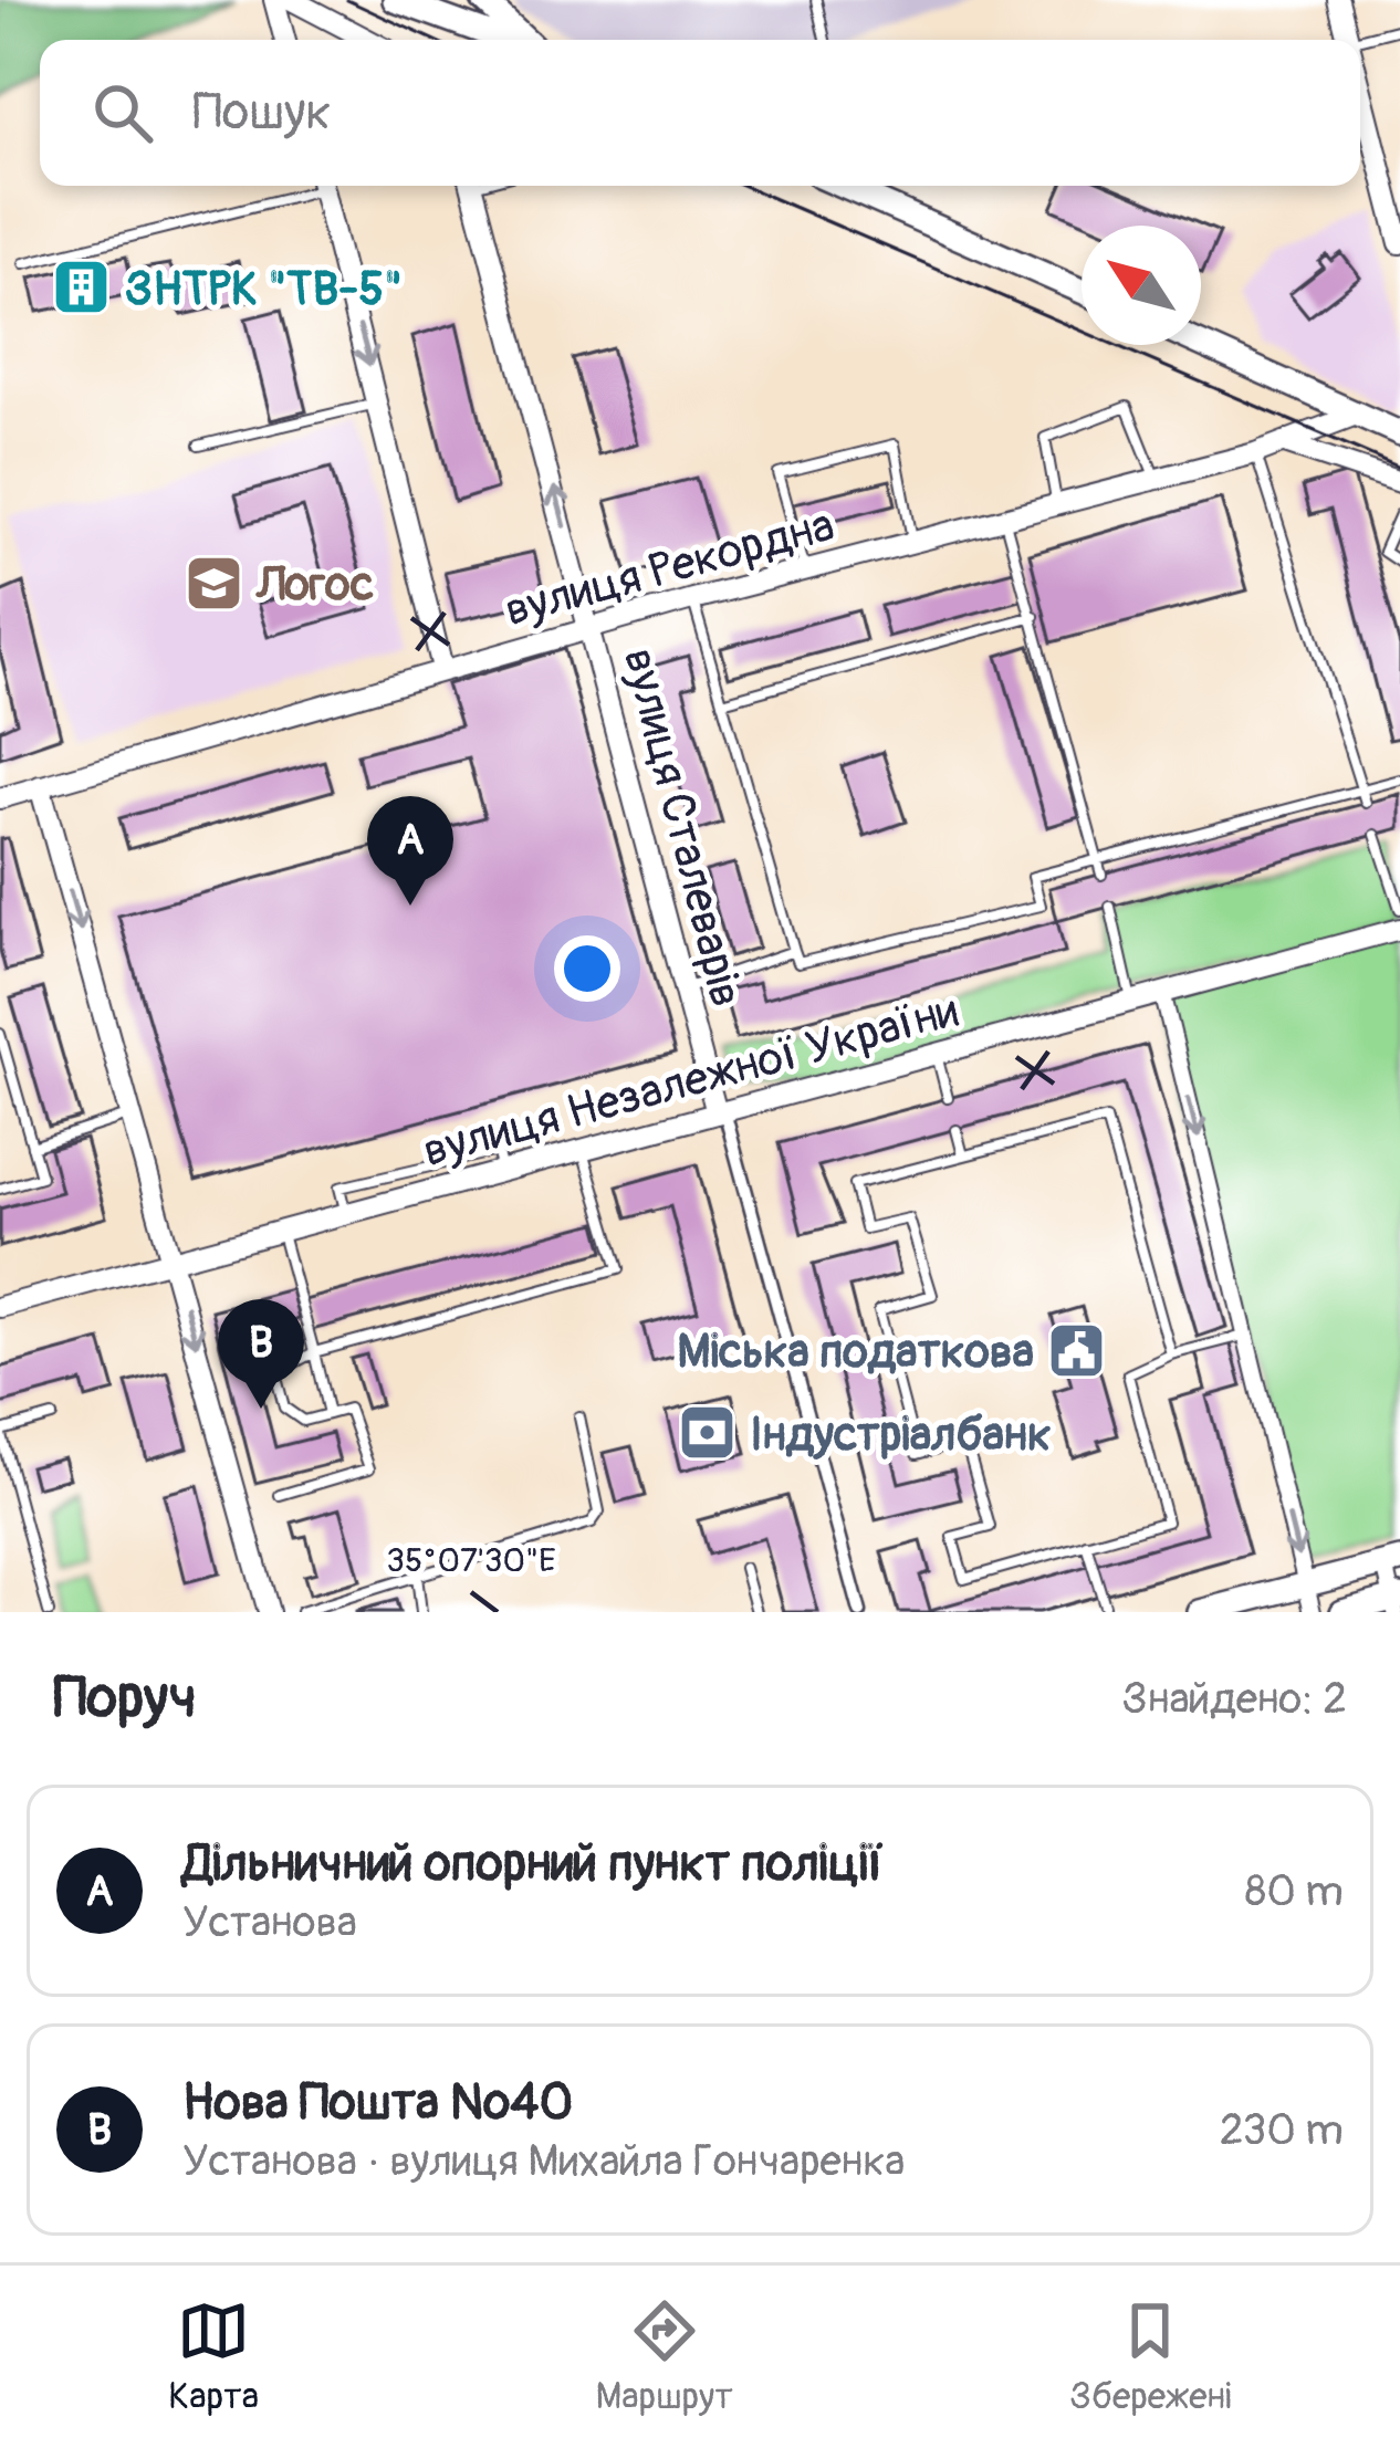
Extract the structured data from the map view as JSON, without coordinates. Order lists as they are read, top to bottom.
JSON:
{
  "streets": {
    "street": ["вулиця Рекордна", "вулиця Сталеварів", "вулиця Незалежної України"]
  },
  "crossings": [
    ["вулиця Рекордна", "вулиця Сталеварів"],
    ["вулиця Сталеварів", "вулиця Незалежної України"]
  ],
  "places": {
    "building": ["ЗНТРК \"ТВ-5\""],
    "school or university": ["Логос"],
    "public building": ["Міська податкова"],
    "bank": ["Індустріалбанк"]
  },
  "north": "top left",
  "page": {
    "search": "Пошук",
    "pins": ["A", "B"],
    "heading": ["Поруч", "Знайдено: 2"],
    "list": [
      {
        "mark": "A",
        "name": "Дільничний опорний пункт поліції",
        "note": "Установа",
        "value": "80 m"
      },
      {
        "mark": "B",
        "name": "Нова Пошта №40",
        "note": "Установа · вулиця Михайла Гончаренка",
        "value": "230 m"
      }
    ],
    "nav": ["Карта", "Маршрут", "Збережені"]
  },
  "coordinates": ["35°07'30\"E"]
}
